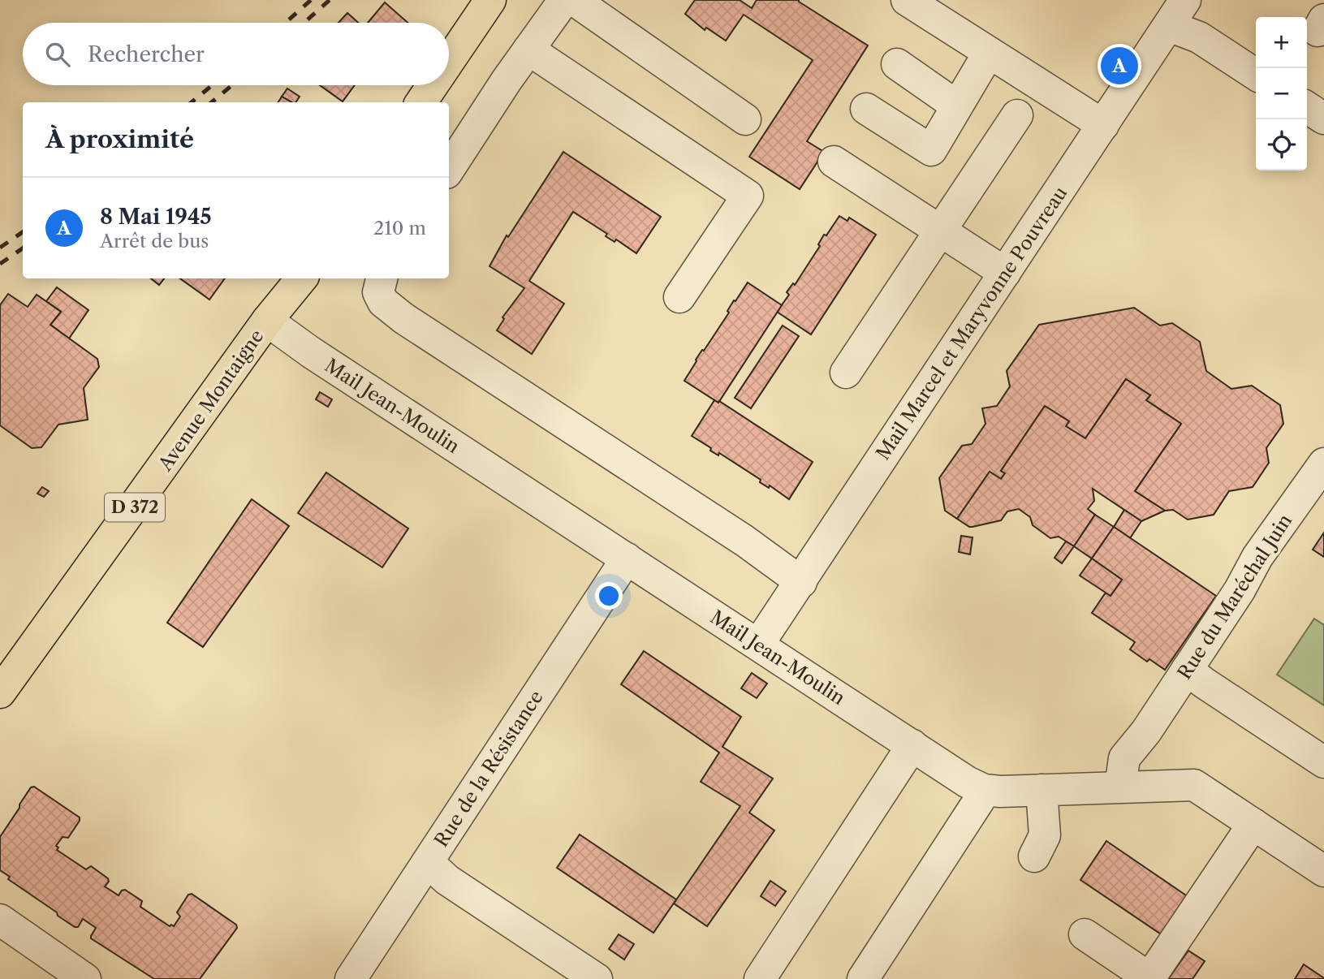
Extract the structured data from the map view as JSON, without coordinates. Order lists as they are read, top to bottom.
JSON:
{
  "streets": {
    "main road": ["Avenue Montaigne", "D 372"],
    "street": [
      "Mail Marcel et Maryvonne Pouvreau",
      "Mail Jean-Moulin",
      "Rue du Maréchal Juin",
      "Rue de la Résistance"
    ]
  },
  "crossings": [
    ["Mail Marcel et Maryvonne Pouvreau", "Mail Jean-Moulin"],
    ["Avenue Montaigne", "Mail Jean-Moulin"],
    ["Mail Jean-Moulin", "Rue du Maréchal Juin"],
    ["Mail Jean-Moulin", "Rue de la Résistance"]
  ],
  "page": {
    "map_buttons": ["+", "−"],
    "search": "Rechercher",
    "pins": "A",
    "heading": "À proximité",
    "list": [
      {
        "mark": "A",
        "name": "8 Mai 1945",
        "note": "Arrêt de bus",
        "value": "210 m"
      }
    ]
  }
}
